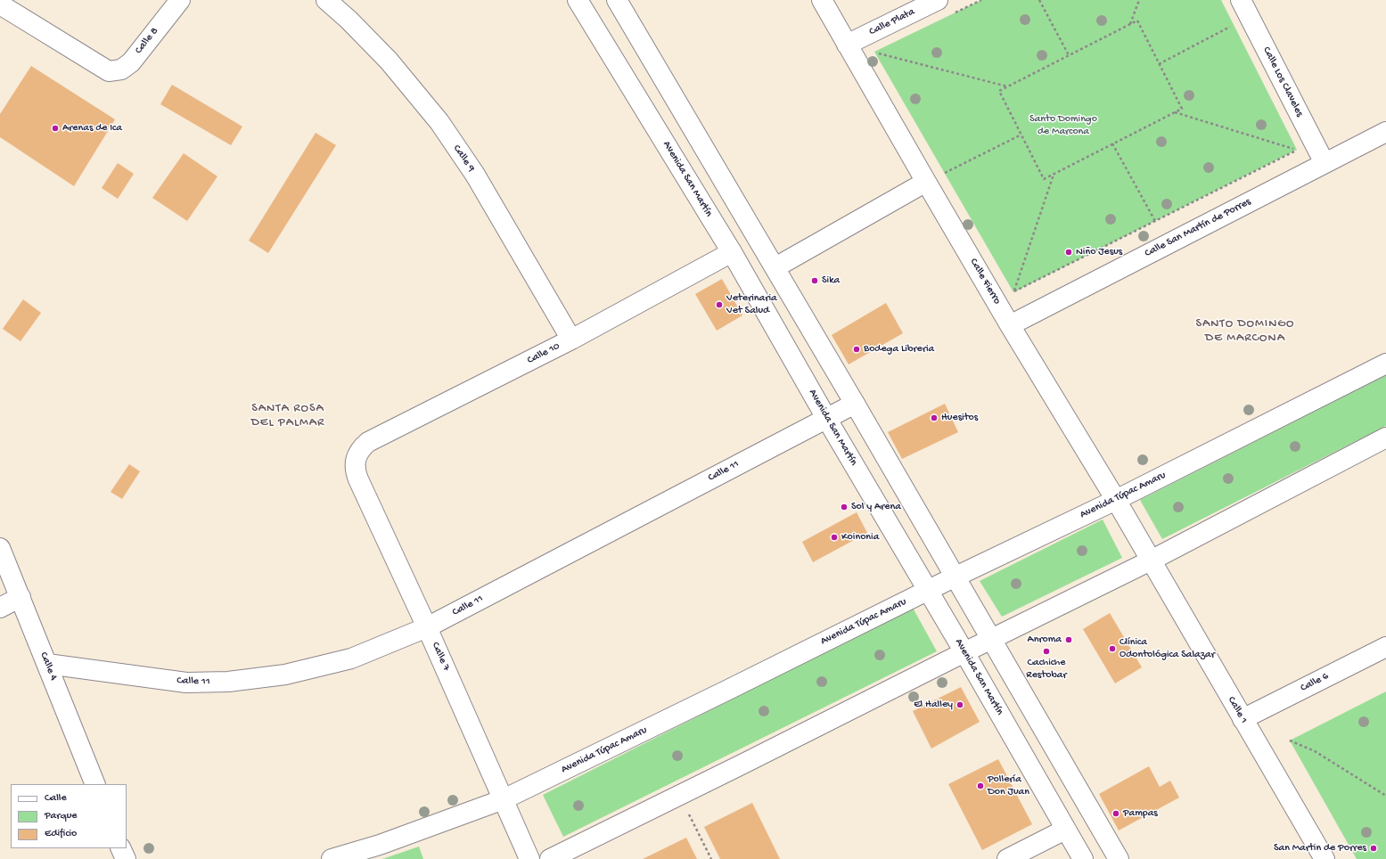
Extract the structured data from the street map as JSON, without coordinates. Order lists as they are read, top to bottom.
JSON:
{
  "streets": {
    "street": [
      "Calle Plata",
      "Calle 8",
      "Calle Los Claveles",
      "Calle 9",
      "Avenida San Martín",
      "Calle San Martín de Porres",
      "Calle Fierro",
      "Calle 10",
      "Calle 11",
      "Avenida Túpac Amaru",
      "Calle 7",
      "Calle 4",
      "Calle 6",
      "Calle 1"
    ]
  },
  "crossings": [
    ["Calle Plata", "Calle Fierro"],
    ["Calle Los Claveles", "Calle San Martín de Porres"],
    ["Calle 9", "Calle 10"],
    ["Avenida San Martín", "Calle 10"],
    ["Avenida San Martín", "Calle 11"],
    ["Avenida San Martín", "Avenida Túpac Amaru"],
    ["Calle San Martín de Porres", "Calle Fierro"],
    ["Calle Fierro", "Avenida Túpac Amaru"],
    ["Calle Fierro", "Calle 1"],
    ["Calle 10", "Calle 7"],
    ["Calle 11", "Calle 7"],
    ["Calle 11", "Calle 4"],
    ["Avenida Túpac Amaru", "Calle 7"],
    ["Calle 6", "Calle 1"]
  ],
  "districts": ["SANTO DOMINGO DE MARCONA", "SANTA ROSA DEL PALMAR"],
  "parks": ["Santo Domingo de Marcona"],
  "places": [
    "Arenas de Ica",
    "Niño Jesus",
    "Sika",
    "Veterinaria Vet Salud",
    "Bodega Libreria",
    "Huesitos",
    "Sol y Arena",
    "Koinonia",
    "Anroma",
    "Clínica Odontológica Salazar",
    "Cachiche Restobar",
    "El Halley",
    "Pollería Don Juan",
    "Pampas",
    "San Martin de Porres"
  ],
  "legend": ["Calle", "Parque", "Edificio"]
}
